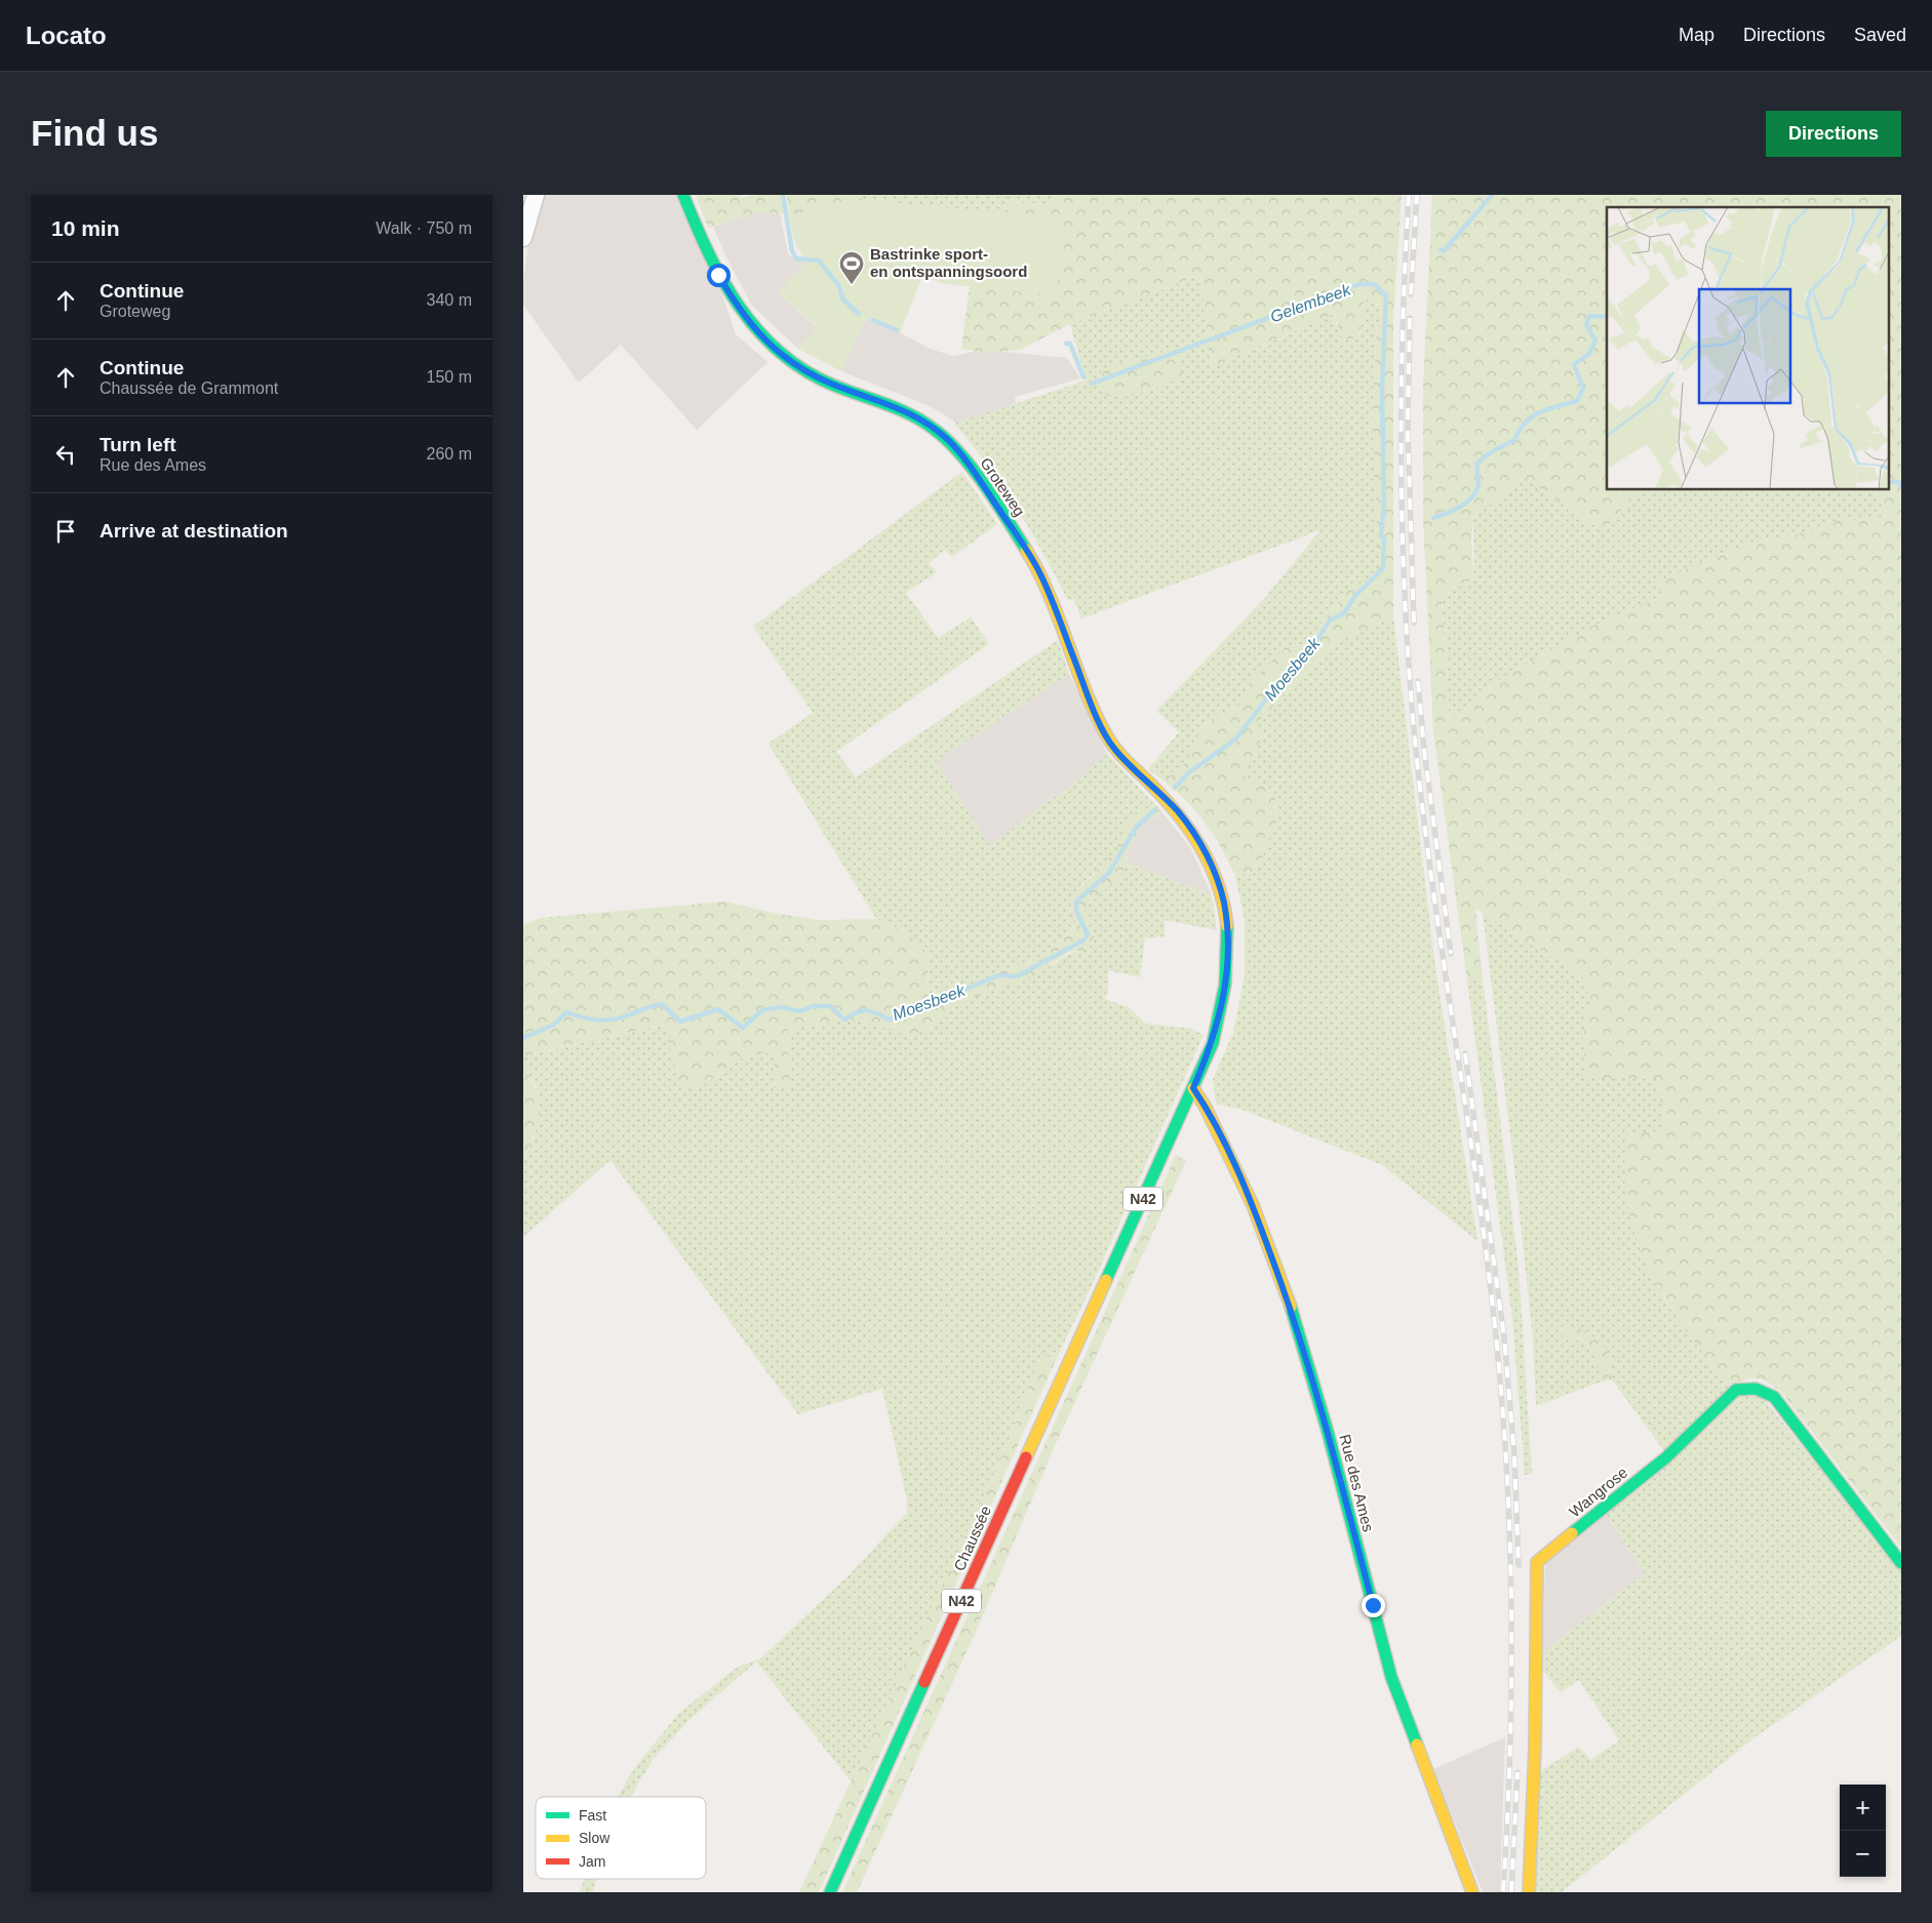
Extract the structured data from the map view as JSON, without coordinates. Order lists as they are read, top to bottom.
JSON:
{
  "streets": {
    "main road": [
      "Groteweg",
      "N42",
      "Rue des Ames",
      "Wangrose",
      "Chaussée"
    ]
  },
  "crossings": [
    ["Groteweg", "Rue des Ames"],
    ["Groteweg", "Chaussée"],
    ["Rue des Ames", "Chaussée"]
  ],
  "water": ["Gelembeek", "Moesbeek"],
  "places": {
    "sports": ["Bastrinke sport- en ontspanningsoord"]
  },
  "legend": ["Fast", "Slow", "Jam"],
  "page": {
    "header": "Locato",
    "nav": ["Map", "Directions", "Saved"],
    "buttons": "Directions",
    "title": "Find us",
    "heading": ["10 min", "Walk · 750 m"],
    "list": [
      ["Continue", "Groteweg", "340 m"],
      ["Continue", "Chaussée de Grammont", "150 m"],
      ["Turn left", "Rue des Ames", "260 m"],
      "Arrive at destination"
    ],
    "map_buttons": ["+", "−"]
  }
}
